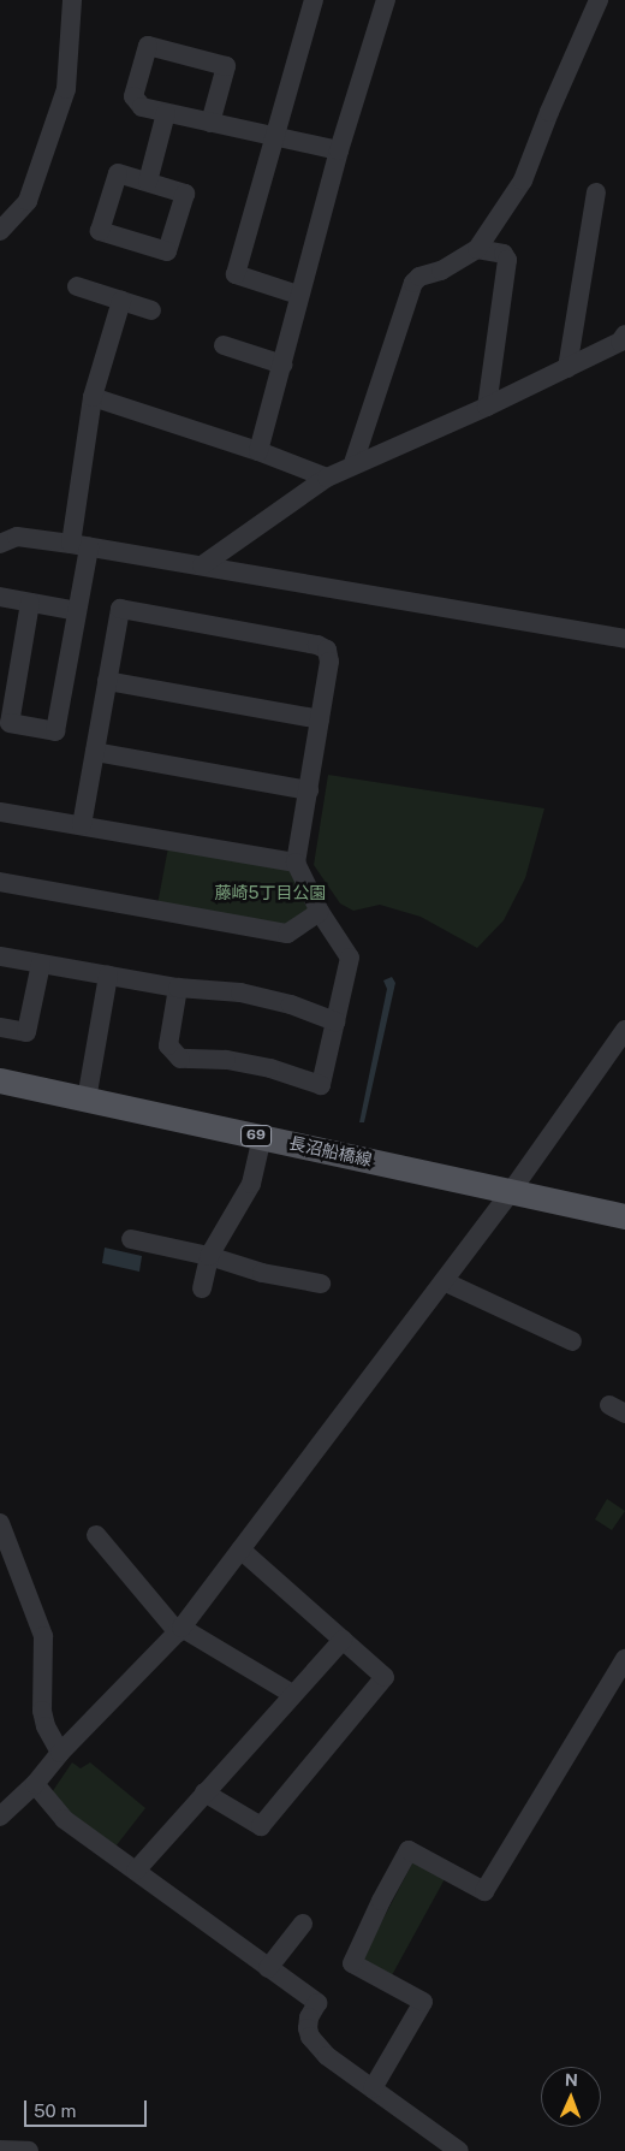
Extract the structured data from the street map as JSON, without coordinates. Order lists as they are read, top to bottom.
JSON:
{
  "streets": {
    "main road": ["69", "長沼船橋線"]
  },
  "parks": ["藤崎5丁目公園"],
  "scale_bar": "50 m",
  "north": "top"
}
